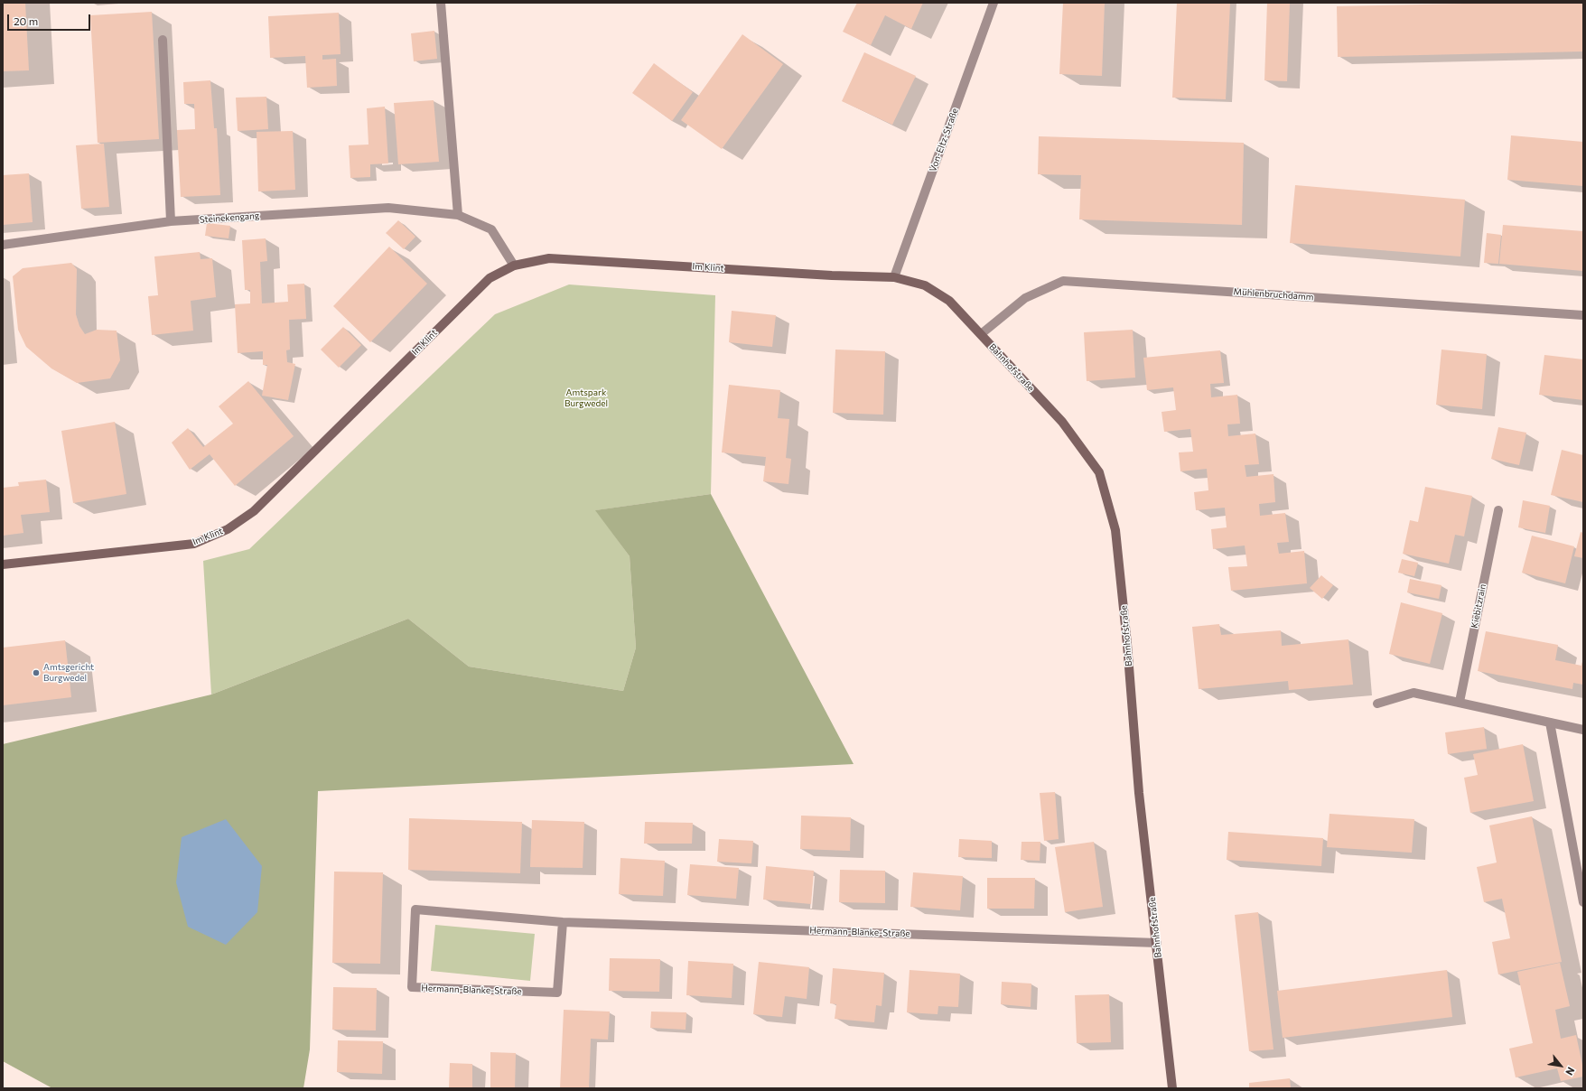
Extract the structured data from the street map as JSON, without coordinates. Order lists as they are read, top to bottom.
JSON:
{
  "streets": {
    "main road": ["Im Klint", "Bahnhofstraße"],
    "street": [
      "Von-Eltz-Straße",
      "Steinekengang",
      "Mühlenbruchdamm",
      "Kiebitzrain",
      "Hermann-Blanke-Straße"
    ]
  },
  "crossings": [
    ["Von-Eltz-Straße", "Im Klint"],
    ["Von-Eltz-Straße", "Bahnhofstraße"],
    ["Steinekengang", "Im Klint"],
    ["Im Klint", "Bahnhofstraße"],
    ["Mühlenbruchdamm", "Bahnhofstraße"],
    ["Bahnhofstraße", "Hermann-Blanke-Straße"]
  ],
  "parks": ["Amtspark Burgwedel"],
  "places": ["Amtsgericht Burgwedel"],
  "scale_bar": "20 m",
  "north": "bottom right"
}
